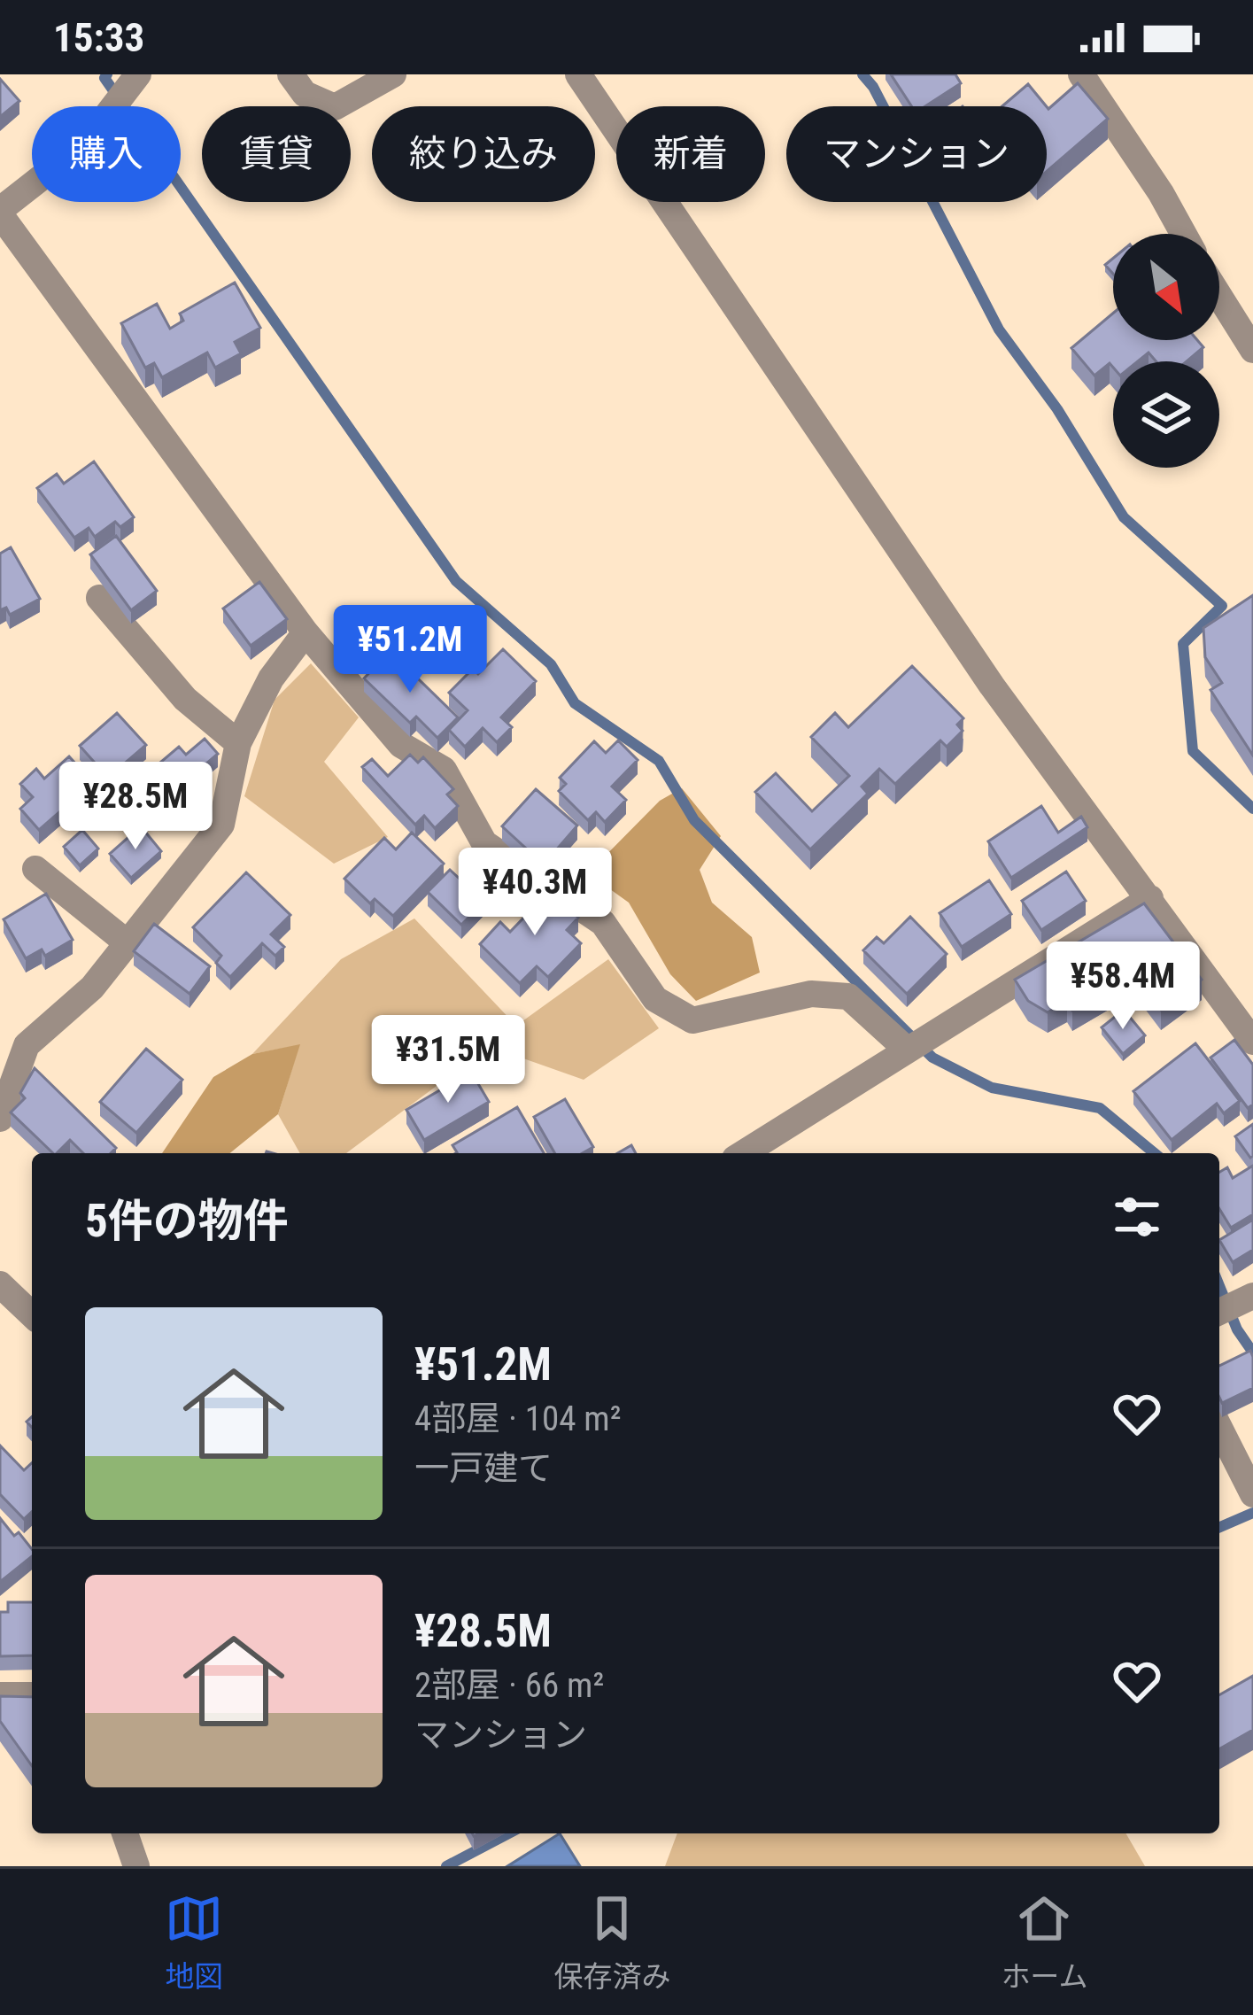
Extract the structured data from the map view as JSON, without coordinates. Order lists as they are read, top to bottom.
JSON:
{
  "north": "bottom right",
  "page": {
    "status": "15:33",
    "chip": [
      "購入",
      "賃貸",
      "絞り込み",
      "新着",
      "マンション"
    ],
    "price": [
      "¥51.2M",
      "¥28.5M",
      "¥40.3M",
      "¥58.4M",
      "¥31.5M"
    ],
    "heading": "5件の物件",
    "list": [
      {
        "name": "¥51.2M",
        "note": "4部屋 · 104 m² · 一戸建て"
      },
      {
        "name": "¥28.5M",
        "note": "2部屋 · 66 m² · マンション"
      }
    ],
    "tabs": ["地図", "保存済み", "ホーム"]
  }
}
